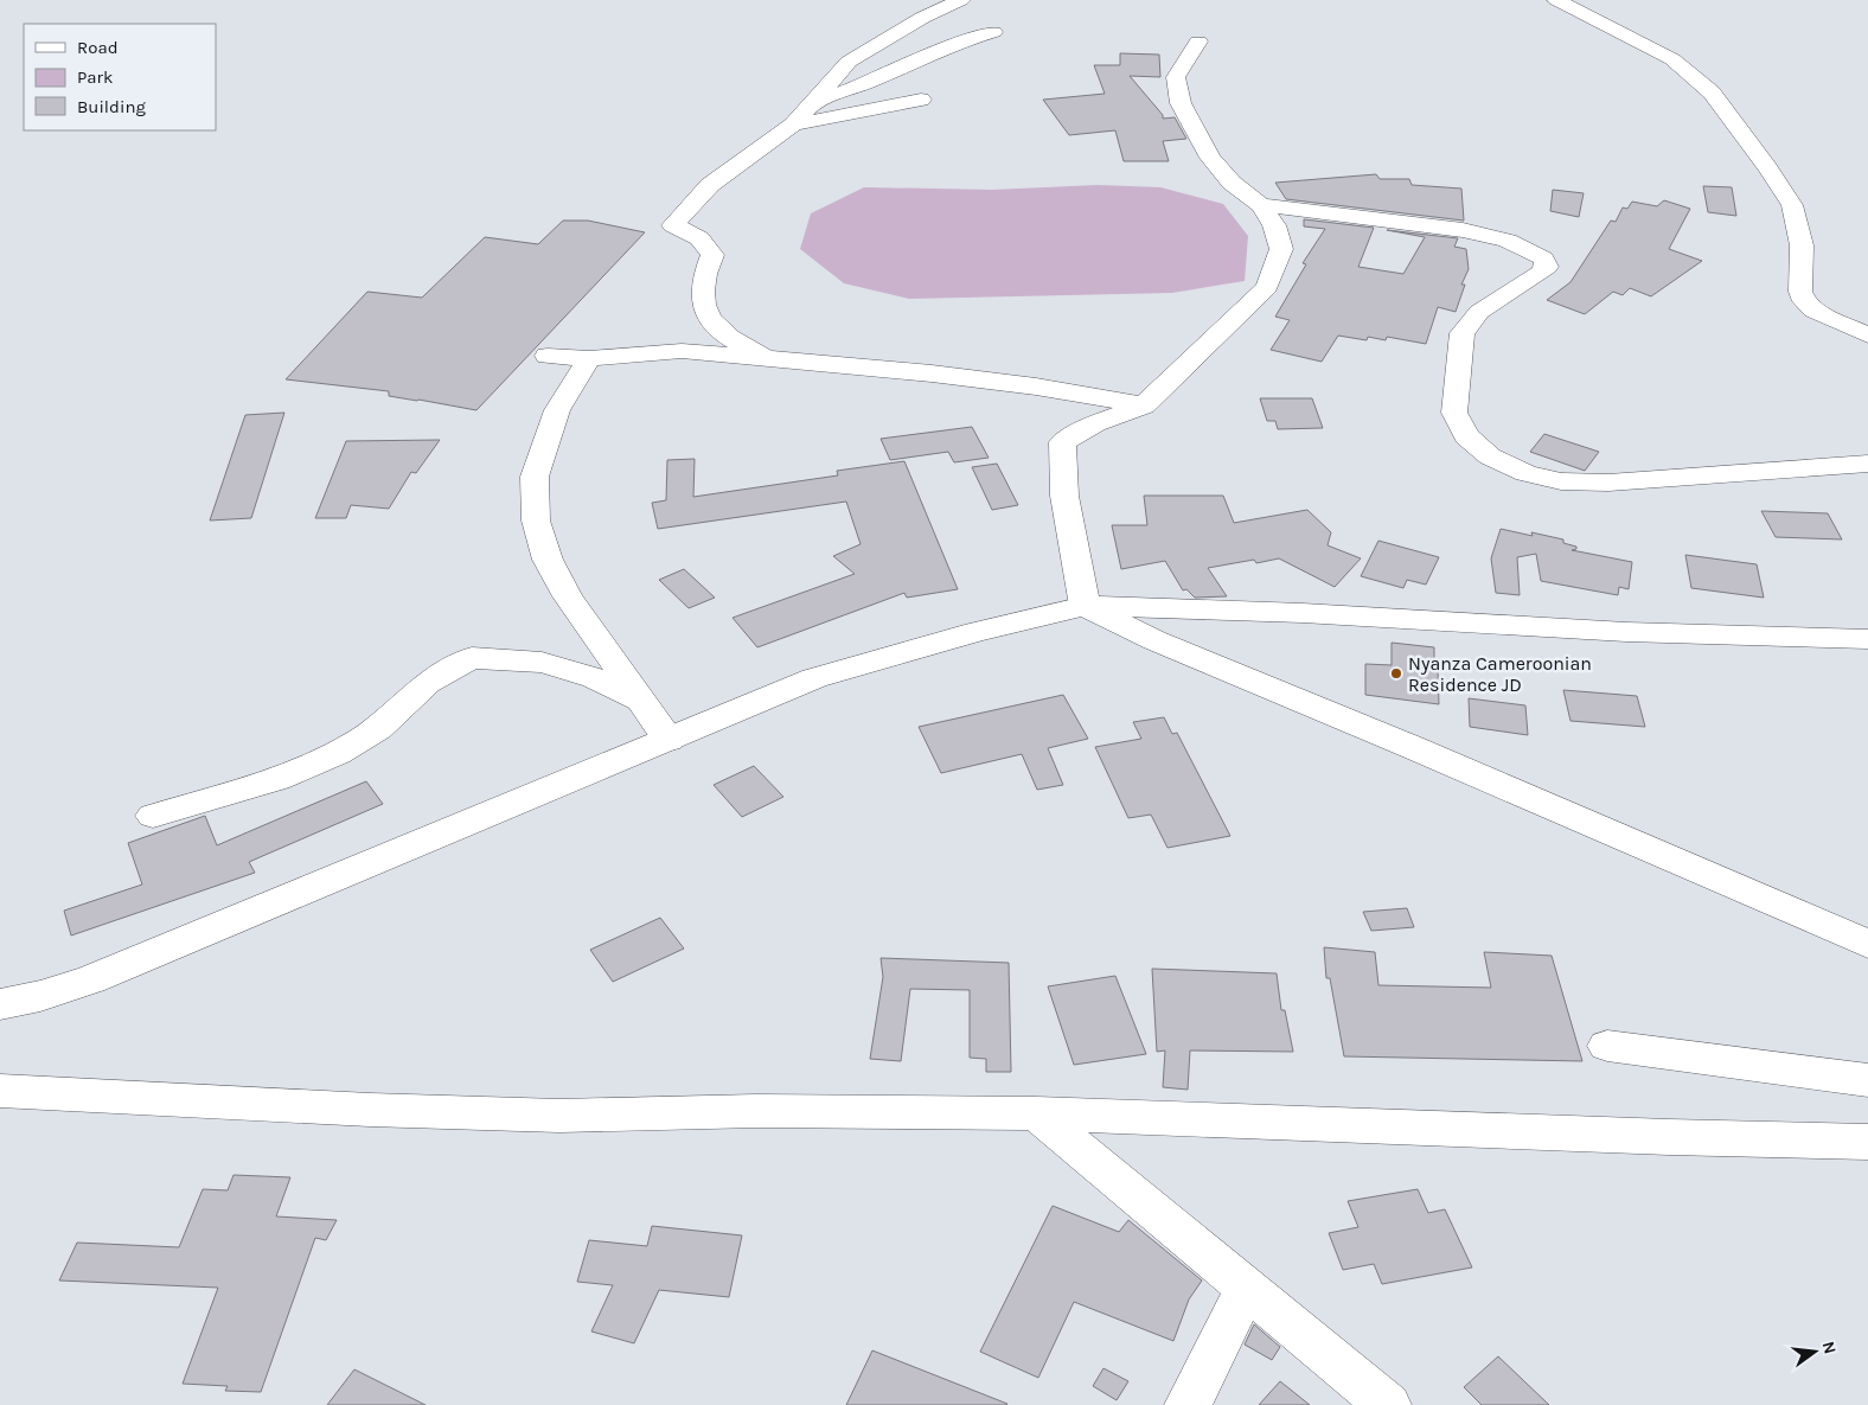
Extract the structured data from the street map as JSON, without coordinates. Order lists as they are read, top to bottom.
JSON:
{
  "places": ["Nyanza Cameroonian Residence JD"],
  "legend": ["Road", "Park", "Building"],
  "north": "right"
}
